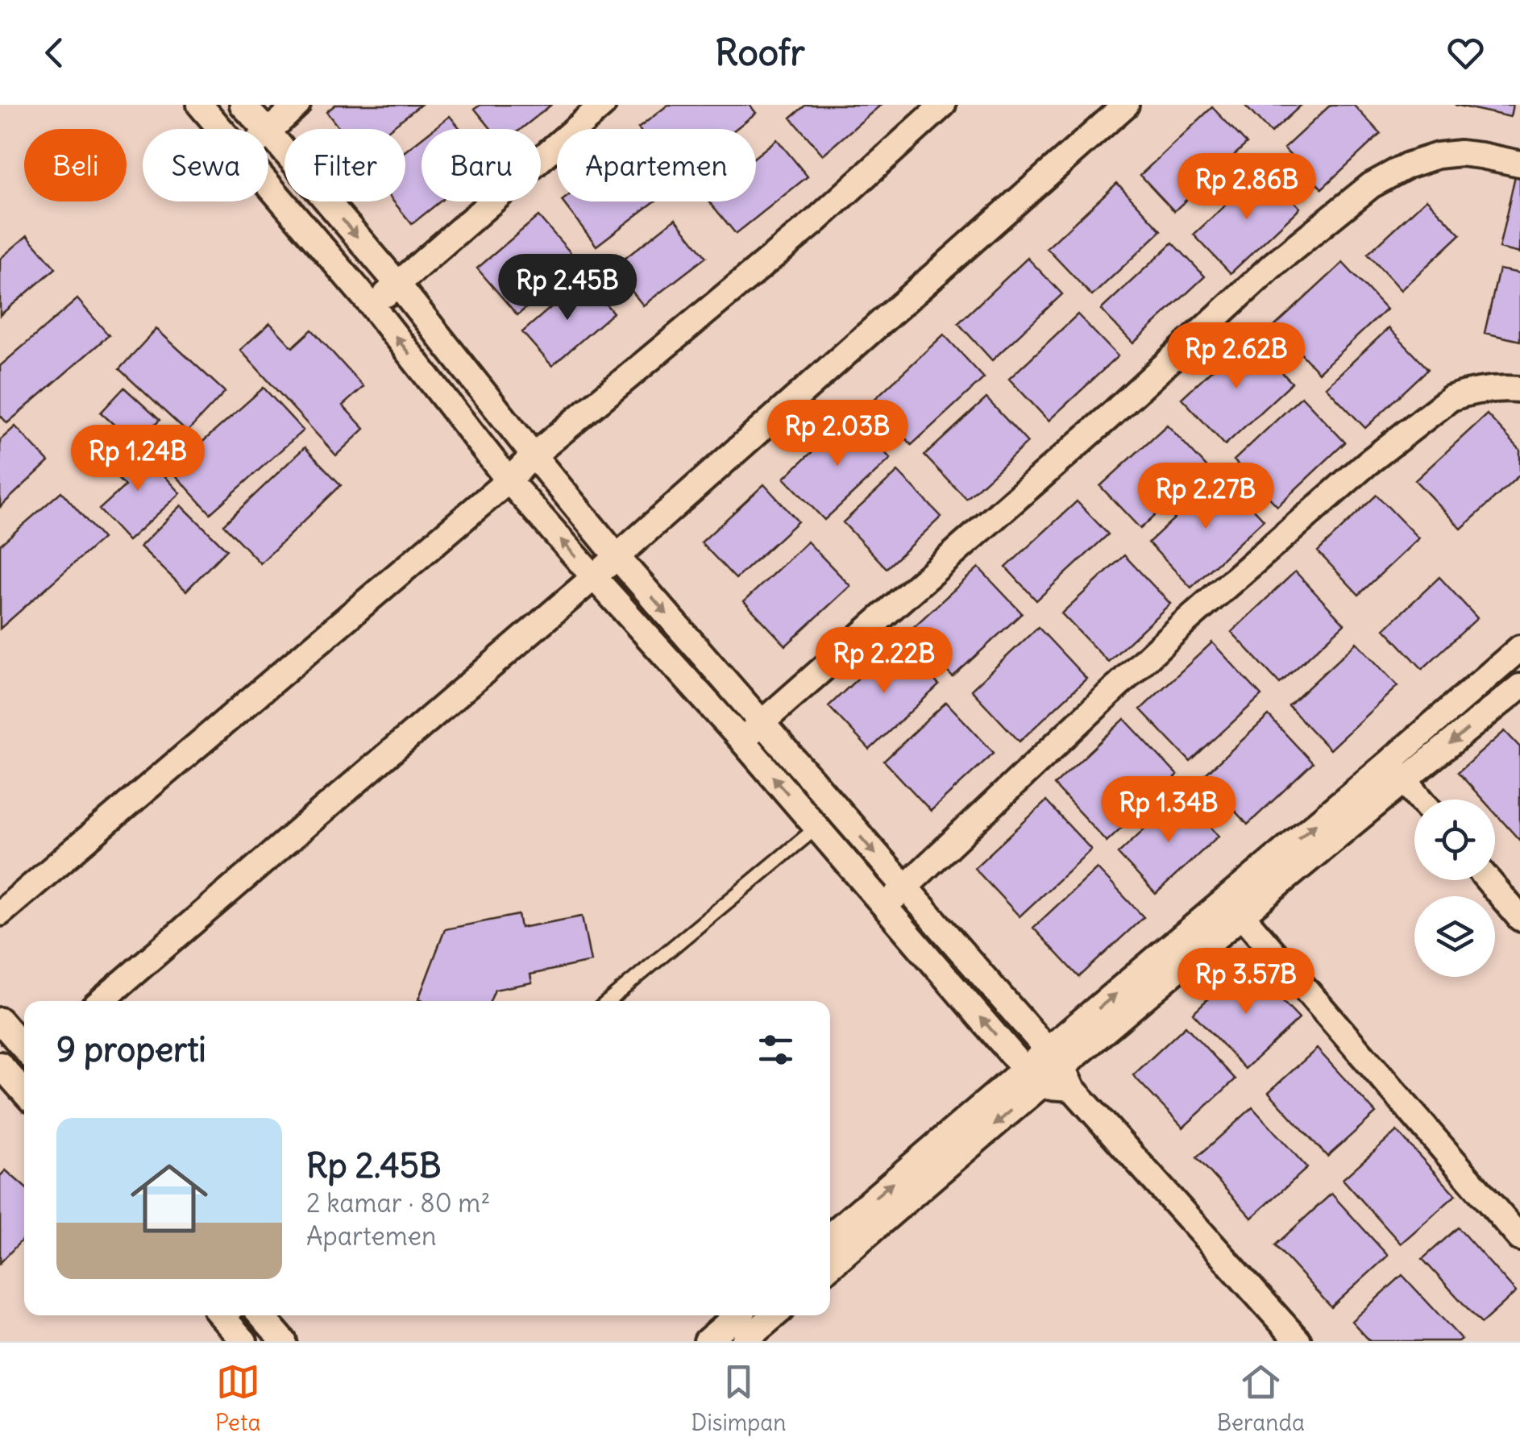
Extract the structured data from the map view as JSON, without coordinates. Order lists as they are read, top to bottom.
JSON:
{
  "page": {
    "header": "Roofr",
    "chip": [
      "Beli",
      "Sewa",
      "Filter",
      "Baru",
      "Apartemen"
    ],
    "price": [
      "Rp 2.86B",
      "Rp 2.45B",
      "Rp 2.62B",
      "Rp 2.03B",
      "Rp 1.24B",
      "Rp 2.27B",
      "Rp 2.22B",
      "Rp 1.34B",
      "Rp 3.57B"
    ],
    "heading": "9 properti",
    "list": [
      {
        "name": "Rp 2.45B",
        "note": "2 kamar · 80 m² · Apartemen"
      }
    ],
    "tabs": ["Peta", "Disimpan", "Beranda"]
  }
}
